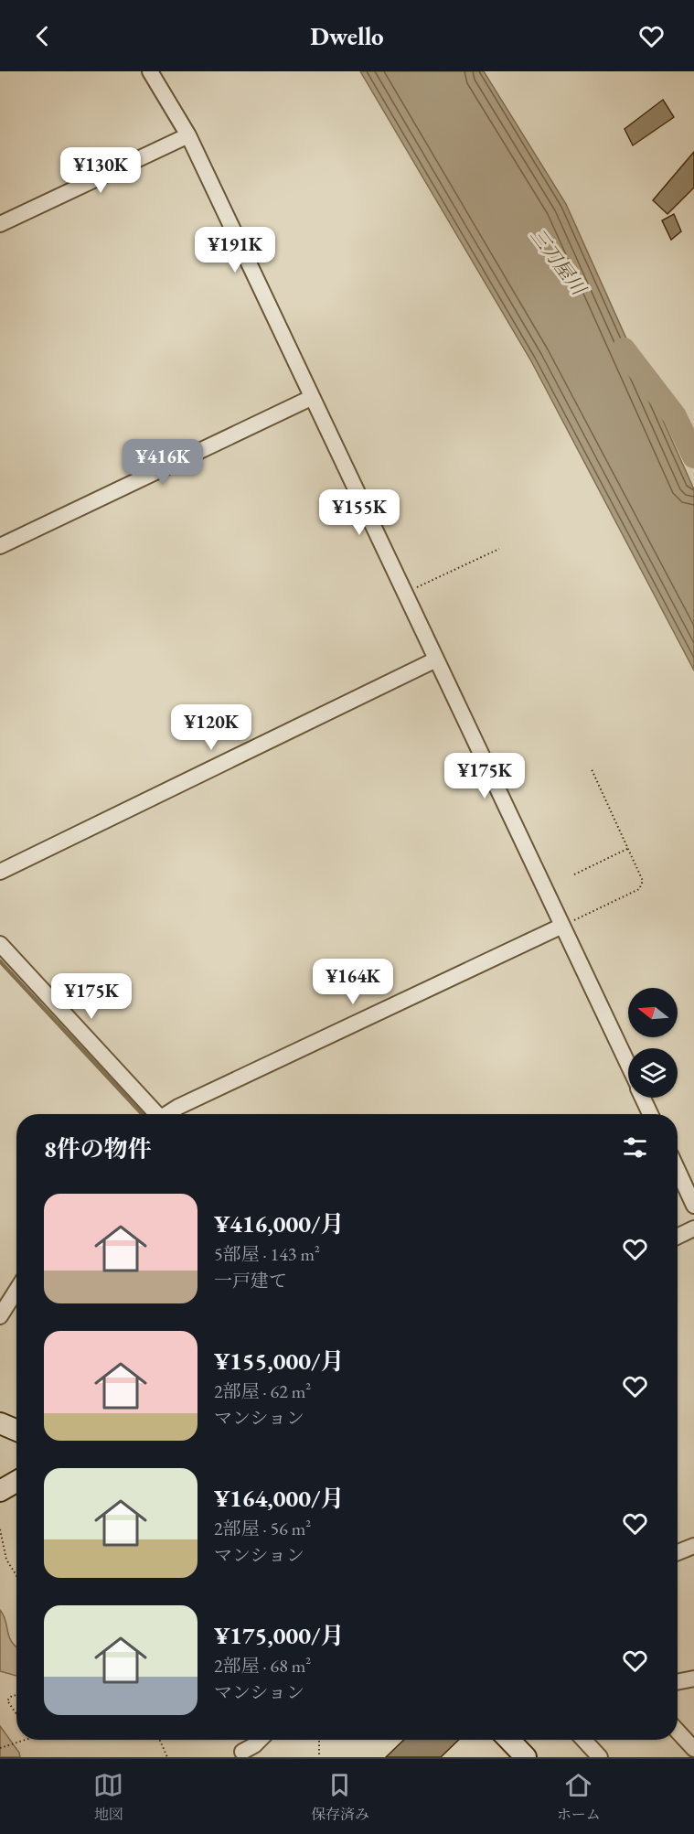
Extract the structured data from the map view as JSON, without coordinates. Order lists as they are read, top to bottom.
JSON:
{
  "water": ["三刀屋川"],
  "north": "left",
  "page": {
    "header": "Dwello",
    "price": [
      "¥130K",
      "¥191K",
      "¥416K",
      "¥155K",
      "¥120K",
      "¥175K",
      "¥164K",
      "¥175K"
    ],
    "heading": "8件の物件",
    "list": [
      {
        "name": "¥416,000/月",
        "note": "5部屋 · 143 m² · 一戸建て"
      },
      {
        "name": "¥155,000/月",
        "note": "2部屋 · 62 m² · マンション"
      },
      {
        "name": "¥164,000/月",
        "note": "2部屋 · 56 m² · マンション"
      },
      {
        "name": "¥175,000/月",
        "note": "2部屋 · 68 m² · マンション"
      }
    ],
    "tabs": ["地図", "保存済み", "ホーム"]
  }
}
